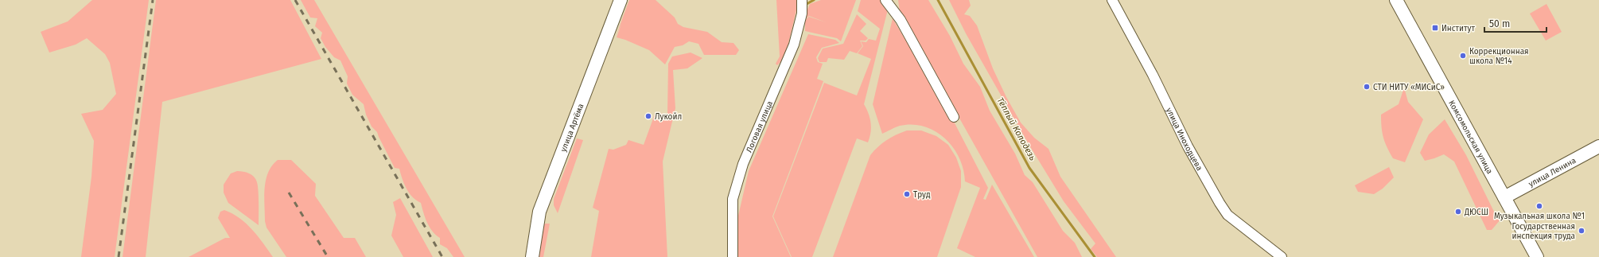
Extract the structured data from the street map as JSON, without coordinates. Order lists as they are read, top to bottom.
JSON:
{
  "streets": {
    "main road": ["улица Артёма", "Комсомольская улица", "улица Ленина"],
    "street": ["Логовая улица", "улица Иноходцева"]
  },
  "crossings": [
    ["Комсомольская улица", "улица Ленина"]
  ],
  "water": ["Тёплый Колодезь"],
  "places": {
    "transit": ["Институт"],
    "other": [
      "Коррекционная школа №14",
      "СТИ НИТУ «МИСиС»",
      "Лукойл",
      "Труд",
      "Музыкальная школа №1",
      "ДЮСШ",
      "Государственная инспекция труда"
    ]
  },
  "scale_bar": "50 m"
}
